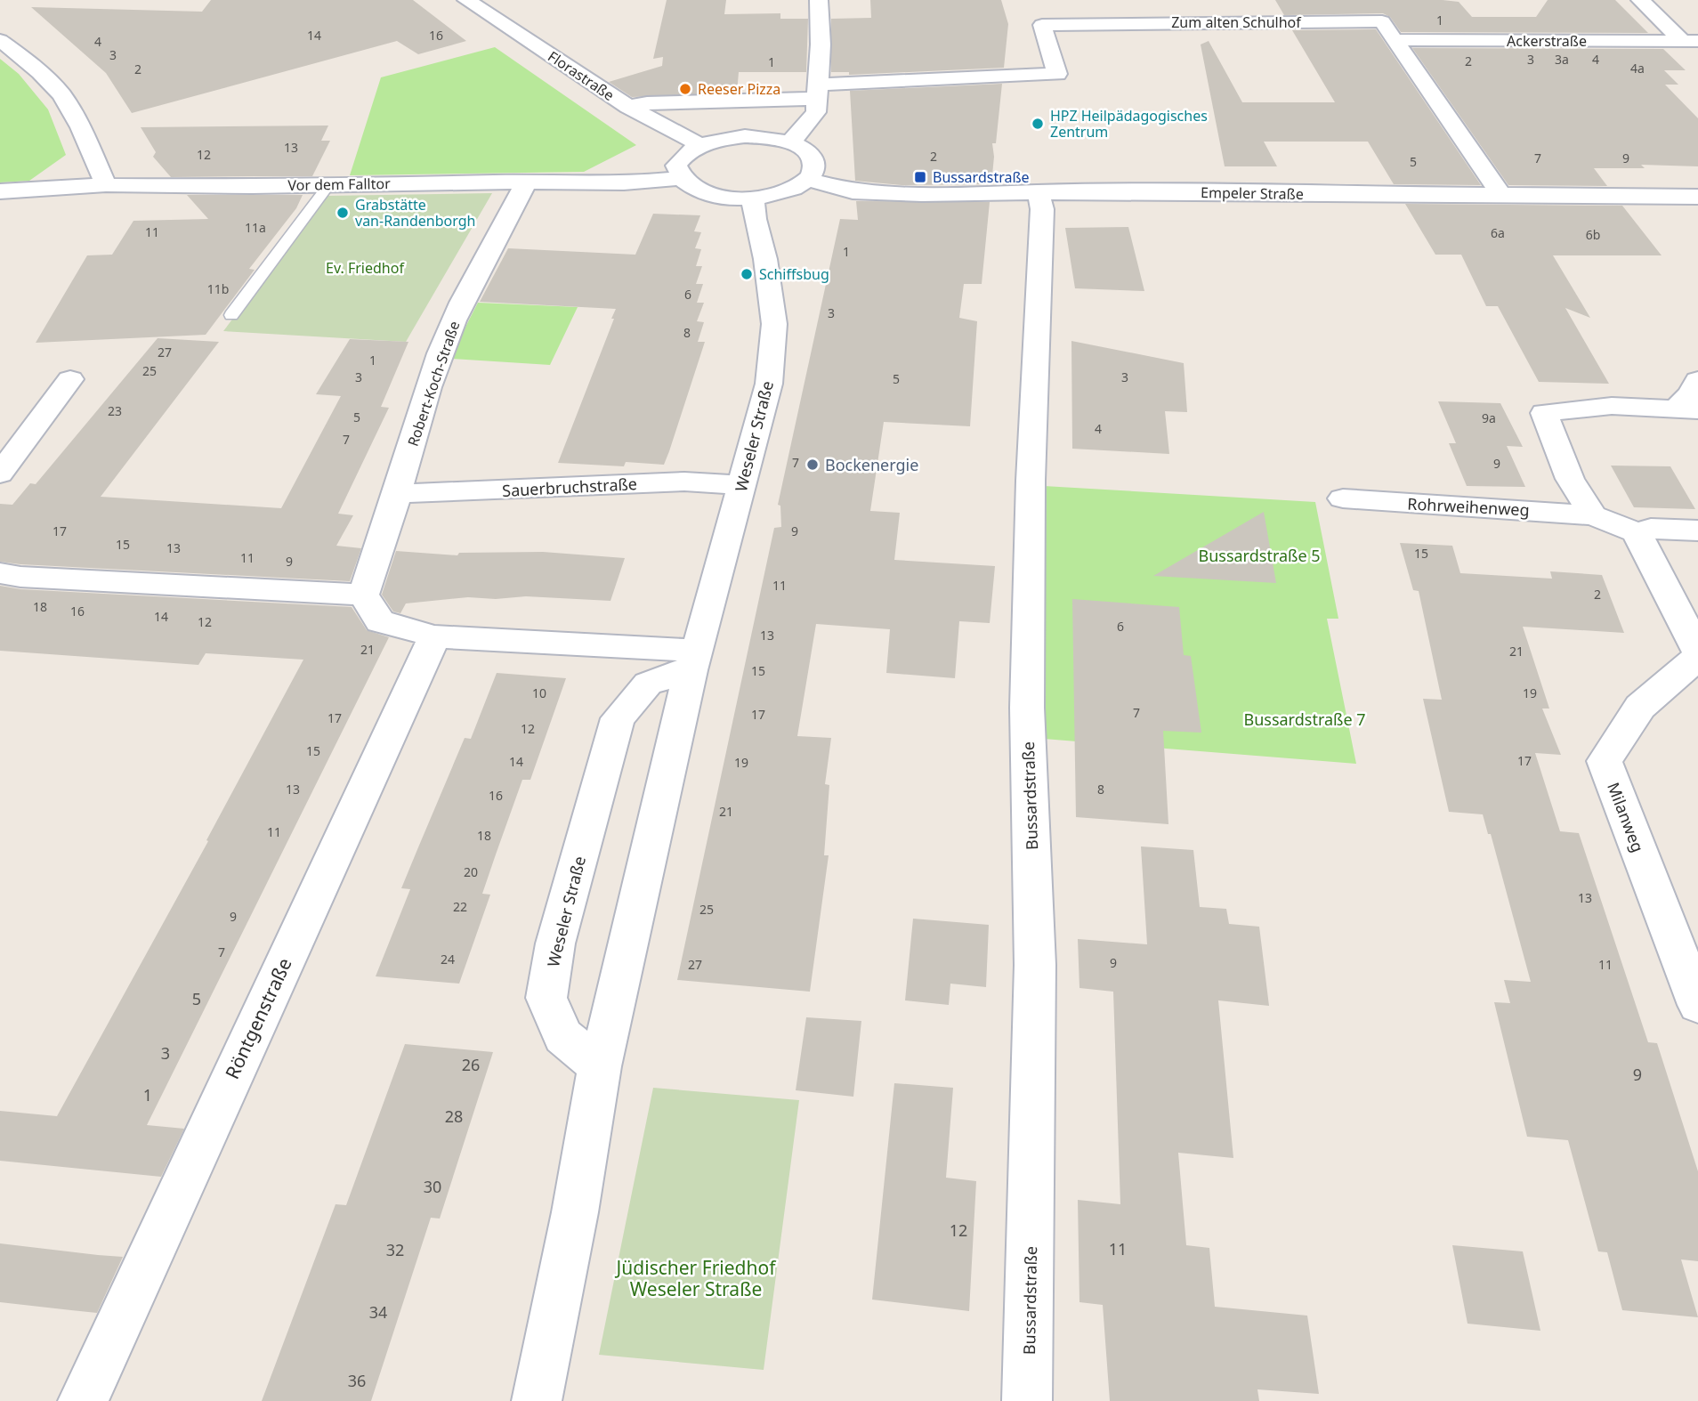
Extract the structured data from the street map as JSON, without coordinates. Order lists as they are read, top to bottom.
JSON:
{
  "streets": {
    "street": [
      "Zum alten Schulhof",
      "Ackerstraße",
      "Florastraße",
      "Vor dem Falltor",
      "Empeler Straße",
      "Robert-Koch-Straße",
      "Weseler Straße",
      "Sauerbruchstraße",
      "Rohrweihenweg",
      "Bussardstraße",
      "Milanweg",
      "Röntgenstraße"
    ]
  },
  "crossings": [
    ["Vor dem Falltor", "Robert-Koch-Straße"],
    ["Empeler Straße", "Bussardstraße"],
    ["Robert-Koch-Straße", "Sauerbruchstraße"],
    ["Weseler Straße", "Sauerbruchstraße"]
  ],
  "parks": [
    "Ev. Friedhof",
    "Bussardstraße 5",
    "Bussardstraße 7",
    "Jüdischer Friedhof Weseler Straße"
  ],
  "places": {
    "other": [
      "Reeser Pizza",
      "HPZ Heilpädagogisches Zentrum",
      "Grabstätte van-Randenborgh",
      "Schiffsbug",
      "Bockenergie"
    ],
    "transit": ["Bussardstraße"]
  },
  "house_numbers": [
    "1",
    "14",
    "16",
    "4",
    "3",
    "3",
    "3a",
    "4",
    "2",
    "1",
    "4a",
    "2",
    "13",
    "12",
    "2",
    "7",
    "9",
    "5",
    "11a",
    "11",
    "6a",
    "6b",
    "1",
    "11b",
    "6",
    "3",
    "8",
    "27",
    "1",
    "25",
    "3",
    "3",
    "5",
    "23",
    "5",
    "9a",
    "4",
    "7",
    "7",
    "9",
    "17",
    "9",
    "15",
    "13",
    "15",
    "11",
    "9",
    "11",
    "2",
    "18",
    "16",
    "14",
    "12",
    "6",
    "13",
    "21",
    "21",
    "15",
    "10",
    "19",
    "7",
    "17",
    "17",
    "12",
    "15",
    "17",
    "14",
    "19",
    "13",
    "8",
    "16",
    "21",
    "11",
    "18",
    "20",
    "13",
    "22",
    "25",
    "9",
    "7",
    "24",
    "9",
    "27",
    "11",
    "5",
    "3",
    "26",
    "9",
    "1",
    "28",
    "30",
    "12",
    "11",
    "32",
    "34",
    "36"
  ]
}
